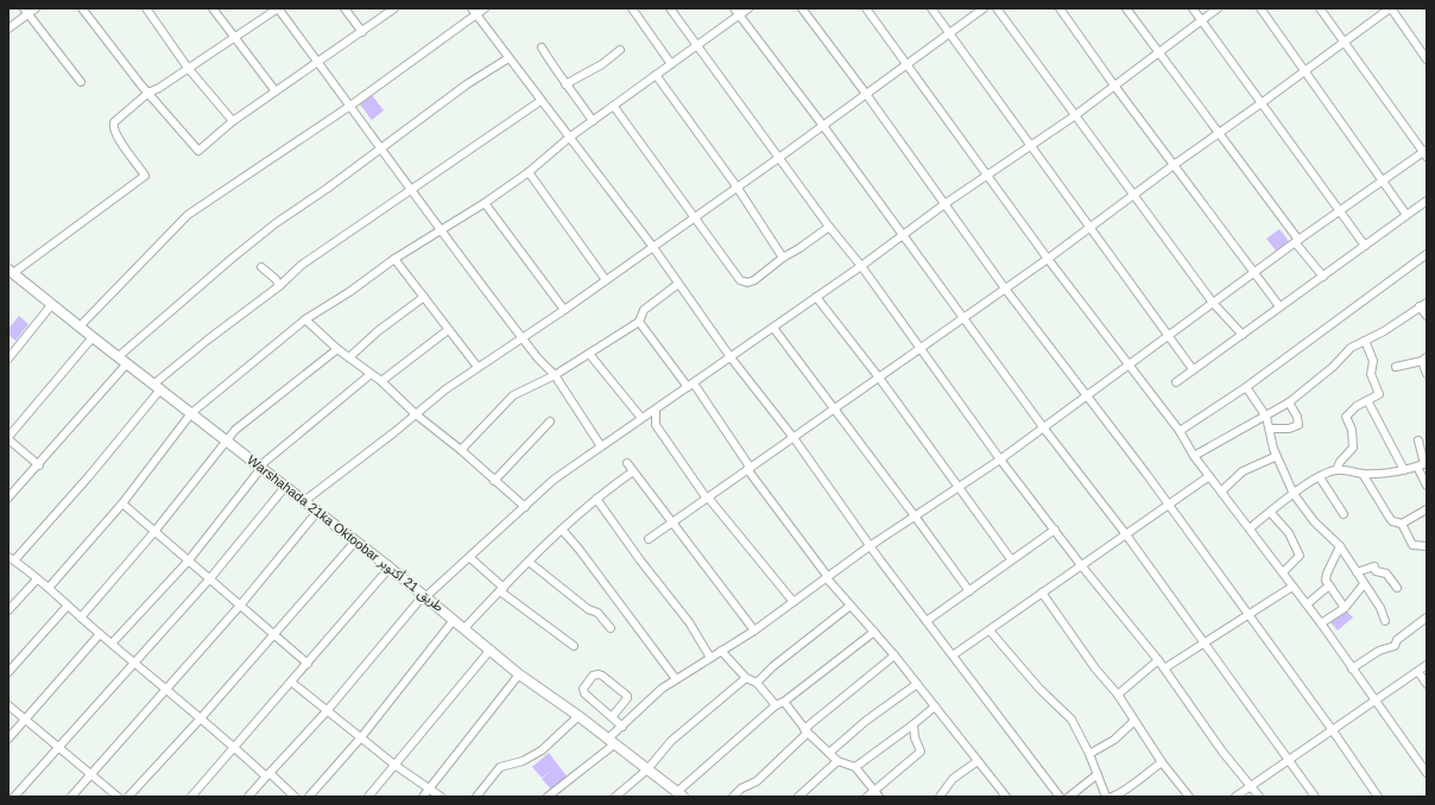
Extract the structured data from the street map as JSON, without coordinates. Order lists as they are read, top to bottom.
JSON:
{
  "streets": {
    "main road": ["Warshahada 21ka Oktoobar طريق 21 أكتوبر"]
  }
}
